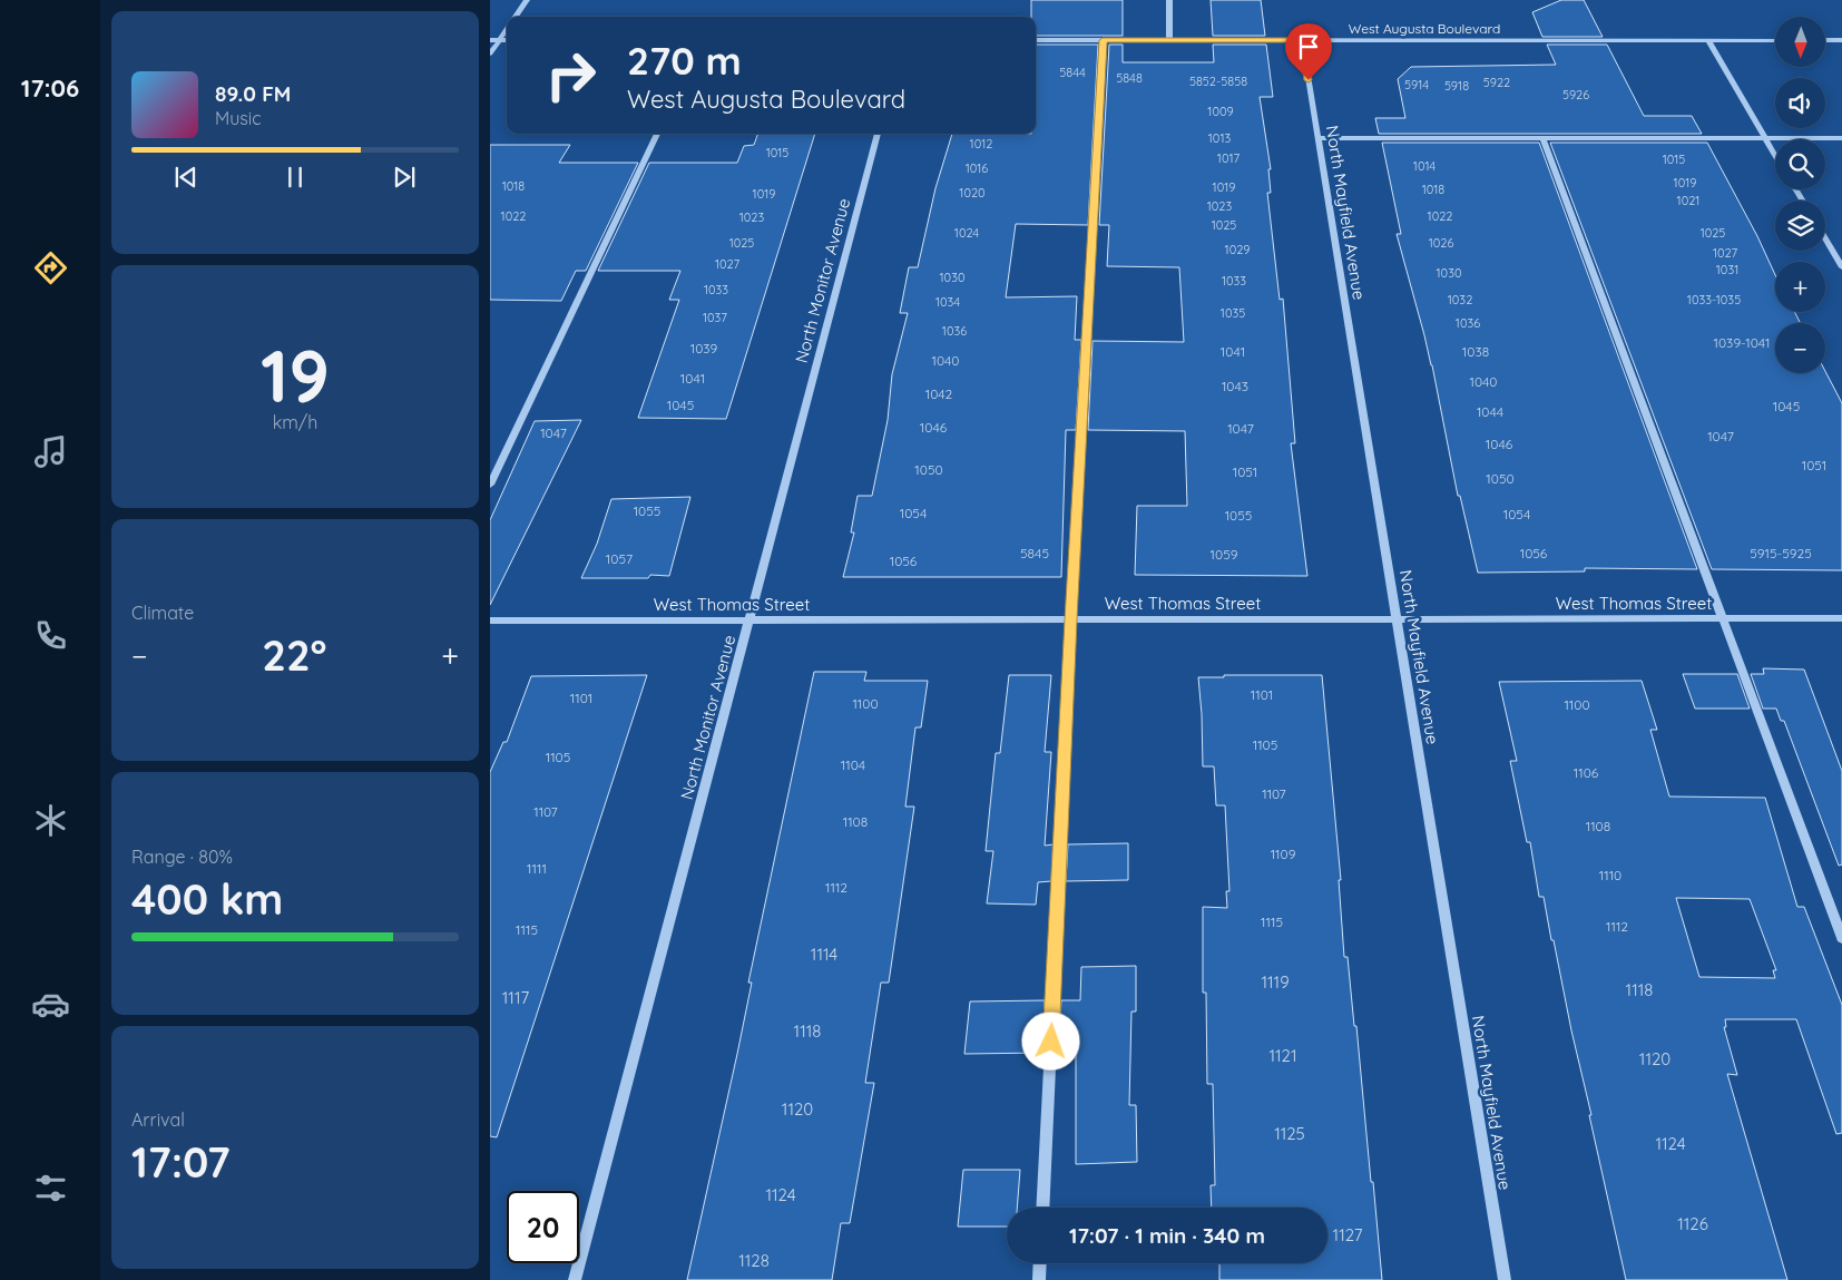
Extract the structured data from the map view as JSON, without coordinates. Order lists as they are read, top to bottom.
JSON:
{
  "streets": {
    "street": [
      "West Augusta Boulevard",
      "North Mayfield Avenue",
      "North Monitor Avenue",
      "West Thomas Street"
    ]
  },
  "crossings": [
    ["West Augusta Boulevard", "North Mayfield Avenue"],
    ["North Mayfield Avenue", "West Thomas Street"],
    ["North Monitor Avenue", "West Thomas Street"]
  ],
  "house_numbers": [
    "5844",
    "5848",
    "5852-5858",
    "5922",
    "5914",
    "5918",
    "5926",
    "1009",
    "1013",
    "1012",
    "1015",
    "1017",
    "1015",
    "1014",
    "1016",
    "1019",
    "1018",
    "1019",
    "1018",
    "1020",
    "1019",
    "1021",
    "1023",
    "1022",
    "1022",
    "1023",
    "1025",
    "1024",
    "1025",
    "1025",
    "1026",
    "1029",
    "1027",
    "1027",
    "1031",
    "1030",
    "1030",
    "1033",
    "1033",
    "1032",
    "1033-1035",
    "1034",
    "1035",
    "1037",
    "1036",
    "1036",
    "1039-1041",
    "1039",
    "1041",
    "1038",
    "1040",
    "1041",
    "1040",
    "1043",
    "1042",
    "1045",
    "1045",
    "1044",
    "1046",
    "1047",
    "1047",
    "1047",
    "1046",
    "1051",
    "1050",
    "1051",
    "1050",
    "1055",
    "1054",
    "1054",
    "1055",
    "5845",
    "1056",
    "5915-5925",
    "1059",
    "1057",
    "1056",
    "1101",
    "1101",
    "1100",
    "1100",
    "1105",
    "1105",
    "1104",
    "1106",
    "1107",
    "1107",
    "1108",
    "1108",
    "1109",
    "1111",
    "1110",
    "1112",
    "1115",
    "1112",
    "1115",
    "1114",
    "1119",
    "1118",
    "1117",
    "1118",
    "1121",
    "1120",
    "1120",
    "1125",
    "1124",
    "1124",
    "1126",
    "1127",
    "1128"
  ],
  "north": "bottom",
  "page": {
    "tabs": "17:06",
    "map_buttons": ["+", "−"],
    "turn": ["270 m", "West Augusta Boulevard"],
    "song": ["89.0 FM", "Music"],
    "tile": [
      ["19", "km/h"],
      "Climate",
      ["Range · 80%", "400 km"],
      ["Arrival", "17:07"]
    ],
    "heat": ["−", "22°", "+"],
    "limit": "20",
    "trip": "17:07 · 1 min · 340 m"
  }
}
